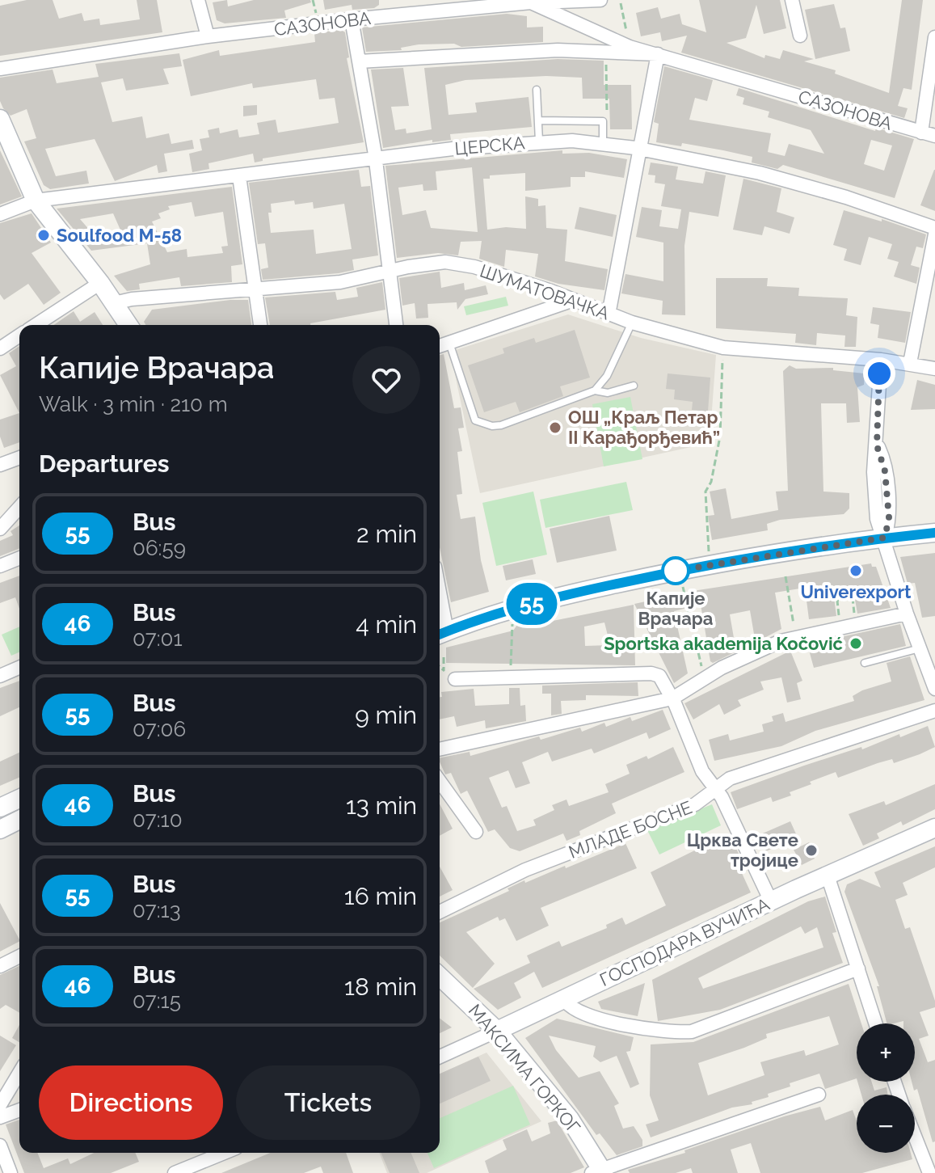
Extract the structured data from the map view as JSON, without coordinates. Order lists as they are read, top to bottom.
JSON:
{
  "streets": {
    "main road": ["ГОСПОДАРА ВУЧИЋА", "МАКСИМА ГОРКОГ"],
    "street": [
      "САЗОНОВА",
      "ЦЕРСКА",
      "ШУМАТОВАЧКА",
      "МЛАДЕ БОСНЕ"
    ]
  },
  "crossings": [
    ["ГОСПОДАРА ВУЧИЋА", "МАКСИМА ГОРКОГ"]
  ],
  "places": [
    "Soulfood M-58",
    "ОШ „Краљ Петар II Карађорђевић”",
    "Капије Врачара",
    "Univerexport",
    "Sportska akademija Kočović",
    "Црква Свете тројице"
  ],
  "lines": ["bus line 55"],
  "page": {
    "on_map": "55",
    "heading": [
      ["Капије Врачара", "Walk · 3 min · 210 m"],
      "Departures"
    ],
    "list": [
      {
        "mark": "55",
        "name": "Bus",
        "note": "06:59",
        "value": "2 min"
      },
      {
        "mark": "46",
        "name": "Bus",
        "note": "07:01",
        "value": "4 min"
      },
      {
        "mark": "55",
        "name": "Bus",
        "note": "07:06",
        "value": "9 min"
      },
      {
        "mark": "46",
        "name": "Bus",
        "note": "07:10",
        "value": "13 min"
      },
      {
        "mark": "55",
        "name": "Bus",
        "note": "07:13",
        "value": "16 min"
      },
      {
        "mark": "46",
        "name": "Bus",
        "note": "07:15",
        "value": "18 min"
      }
    ],
    "map_buttons": ["+", "−"],
    "buttons": ["Directions", "Tickets"]
  }
}
